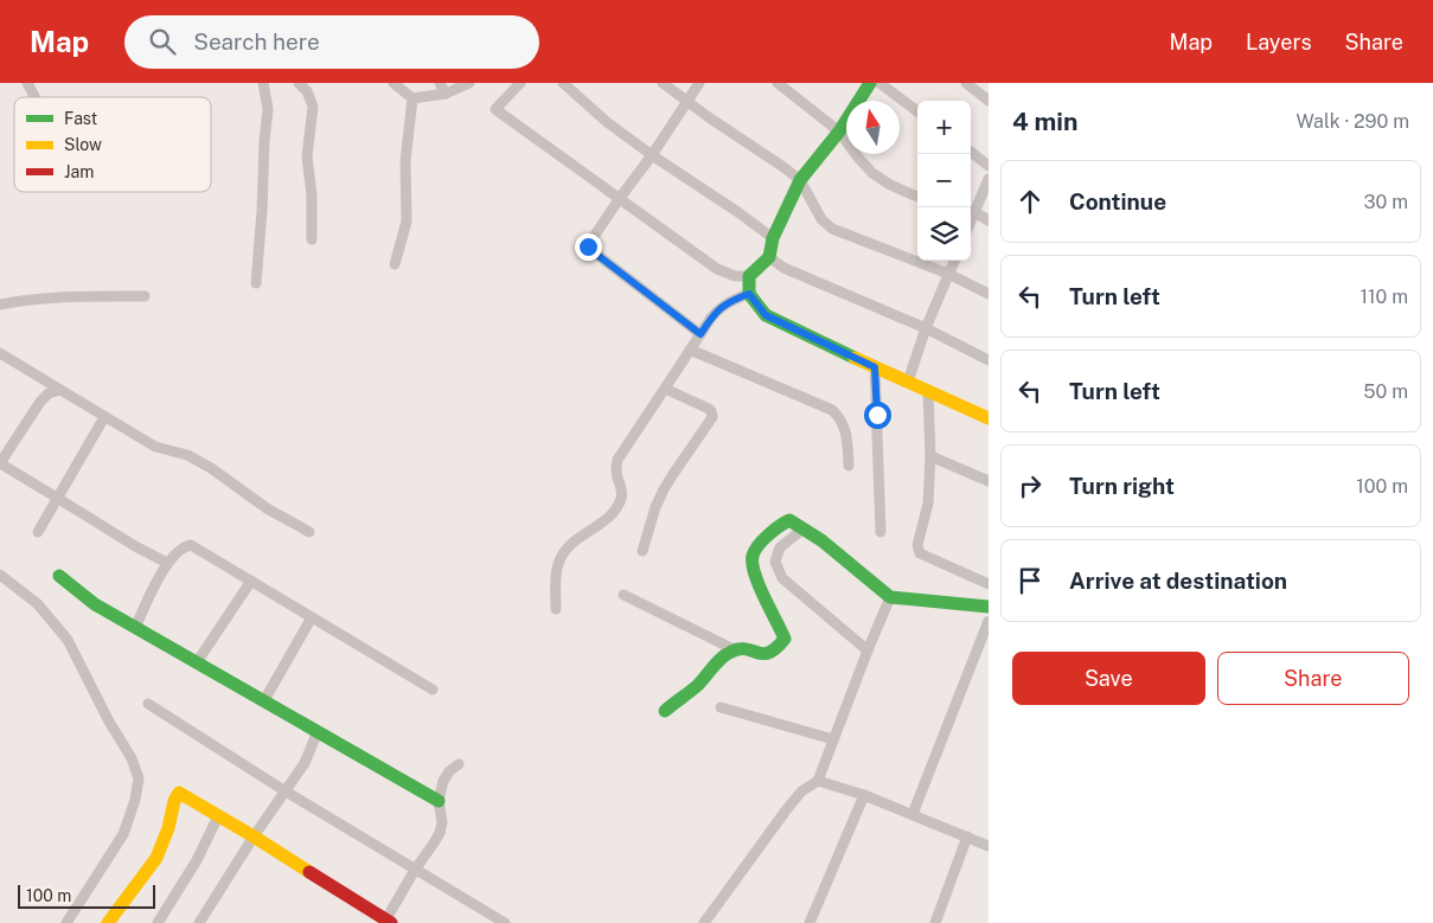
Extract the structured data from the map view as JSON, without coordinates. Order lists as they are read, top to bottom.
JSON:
{
  "legend": ["Fast", "Slow", "Jam"],
  "scale_bar": "100 m",
  "north": "top",
  "page": {
    "header": "Map",
    "search": "Search here",
    "nav": ["Map", "Layers", "Share"],
    "heading": ["4 min", "Walk · 290 m"],
    "map_buttons": ["+", "−"],
    "list": [
      ["Continue", "30 m"],
      ["Turn left", "110 m"],
      ["Turn left", "50 m"],
      ["Turn right", "100 m"],
      "Arrive at destination"
    ],
    "buttons": ["Save", "Share"],
    "scale": "100 m"
  }
}
